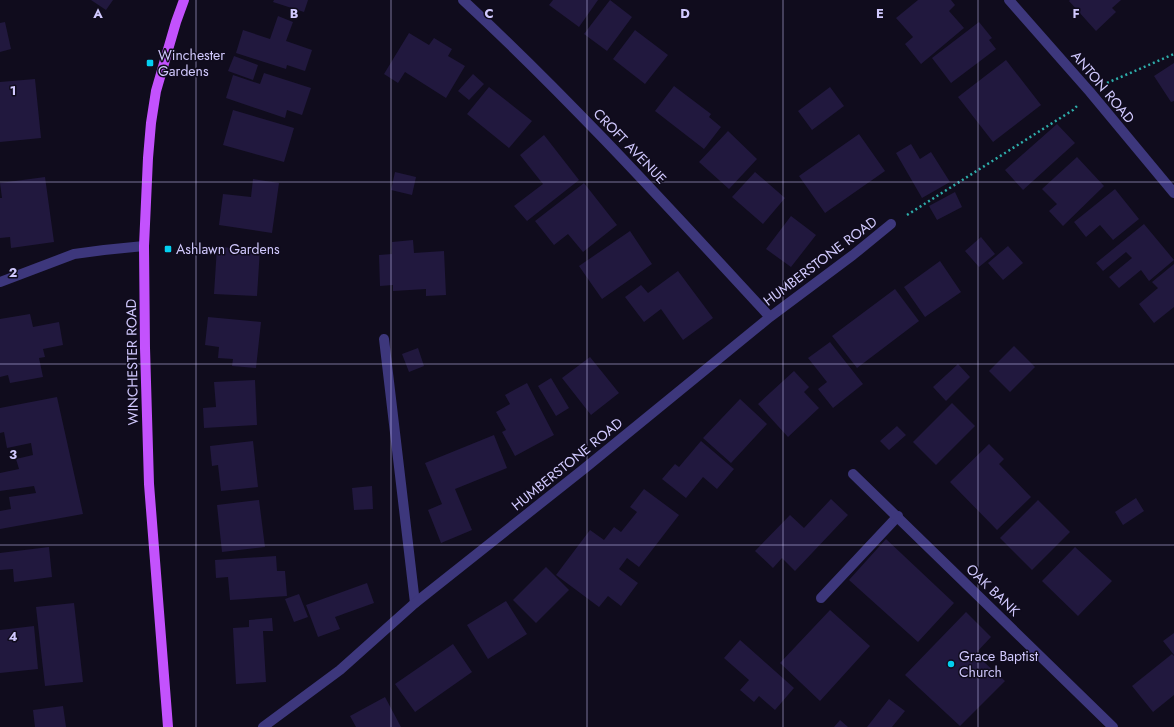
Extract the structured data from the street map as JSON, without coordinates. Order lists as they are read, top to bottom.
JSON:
{
  "streets": {
    "main road": ["WINCHESTER ROAD"],
    "street": [
      "ANTON ROAD",
      "CROFT AVENUE",
      "HUMBERSTONE ROAD",
      "OAK BANK"
    ]
  },
  "crossings": [
    ["CROFT AVENUE", "HUMBERSTONE ROAD"]
  ],
  "places": {
    "transit": ["Winchester Gardens", "Ashlawn Gardens"],
    "other": ["Grace Baptist Church"]
  },
  "grid": {
    "columns": [
      "A",
      "B",
      "C",
      "D",
      "E",
      "F"
    ],
    "rows": [
      "1",
      "2",
      "3",
      "4"
    ]
  }
}
